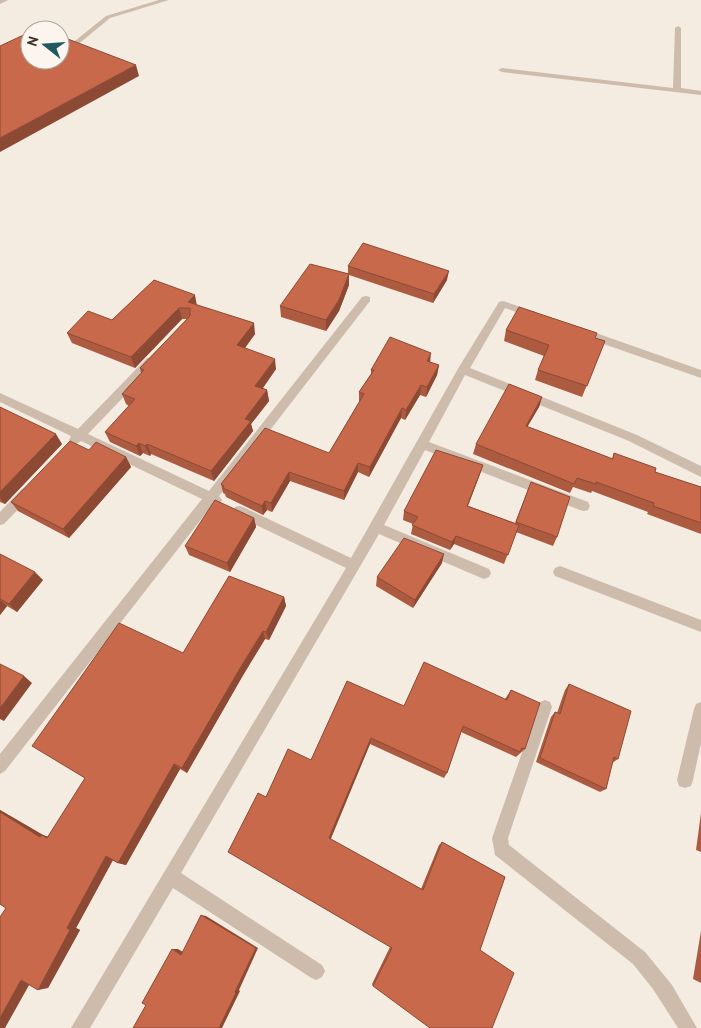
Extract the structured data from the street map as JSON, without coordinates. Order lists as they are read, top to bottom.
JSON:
{
  "north": "left"
}
